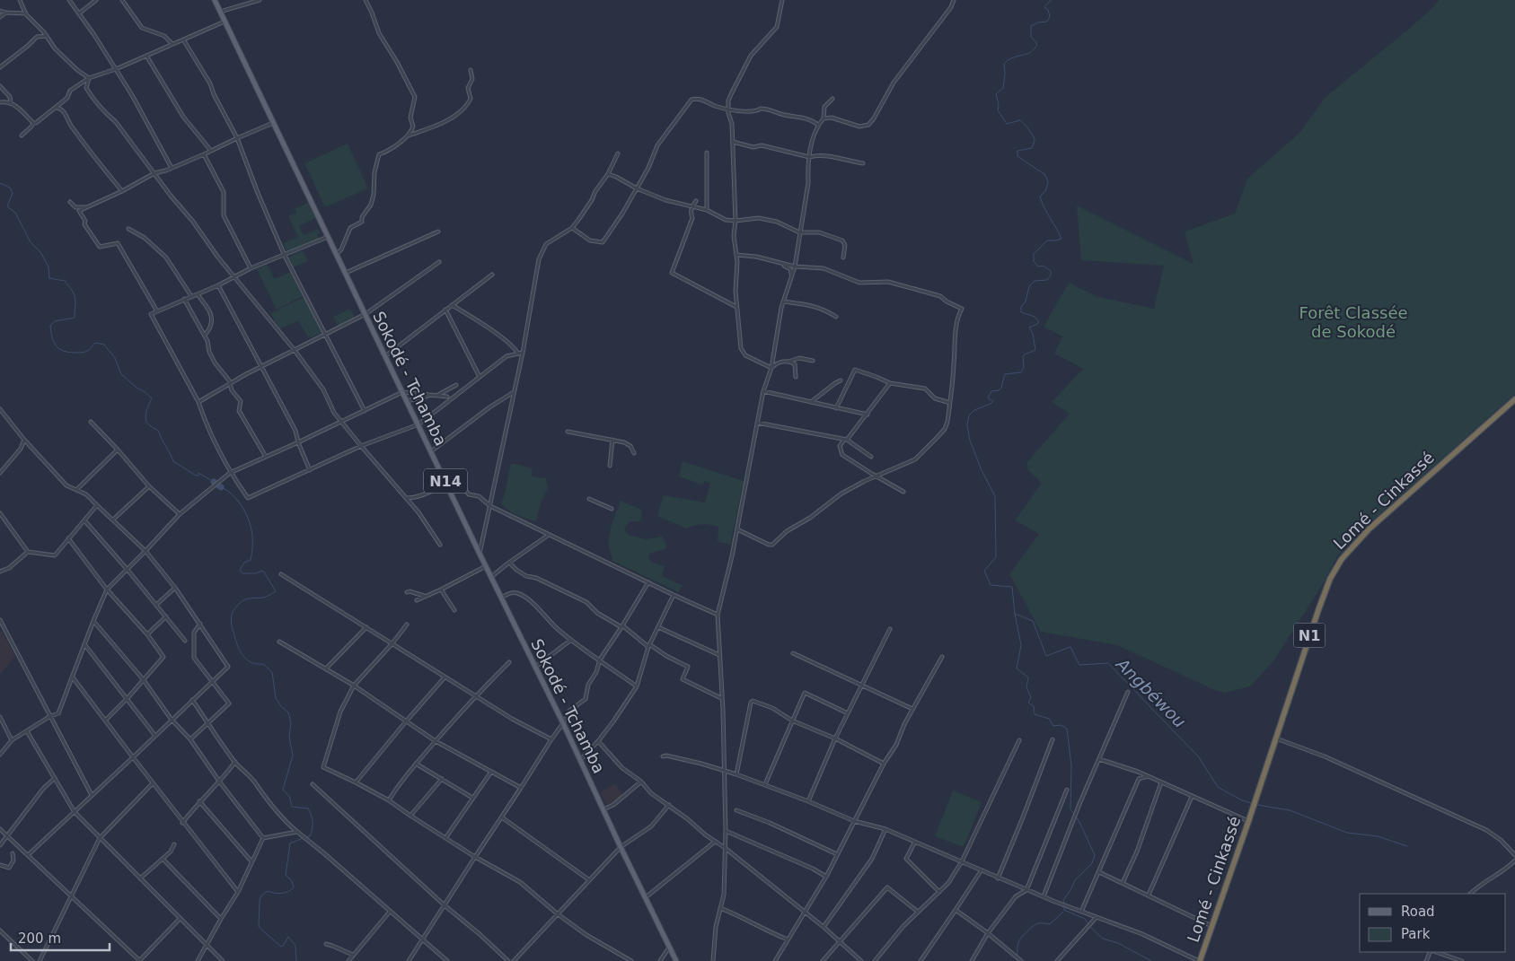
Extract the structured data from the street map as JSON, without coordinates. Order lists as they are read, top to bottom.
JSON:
{
  "streets": {
    "highway": ["Lomé - Cinkassé", "N1"],
    "main road": ["Sokodé - Tchamba", "N14"]
  },
  "water": ["Angbéwou"],
  "parks": ["Forêt Classée de Sokodé"],
  "legend": ["Road", "Park"],
  "scale_bar": "200 m"
}
